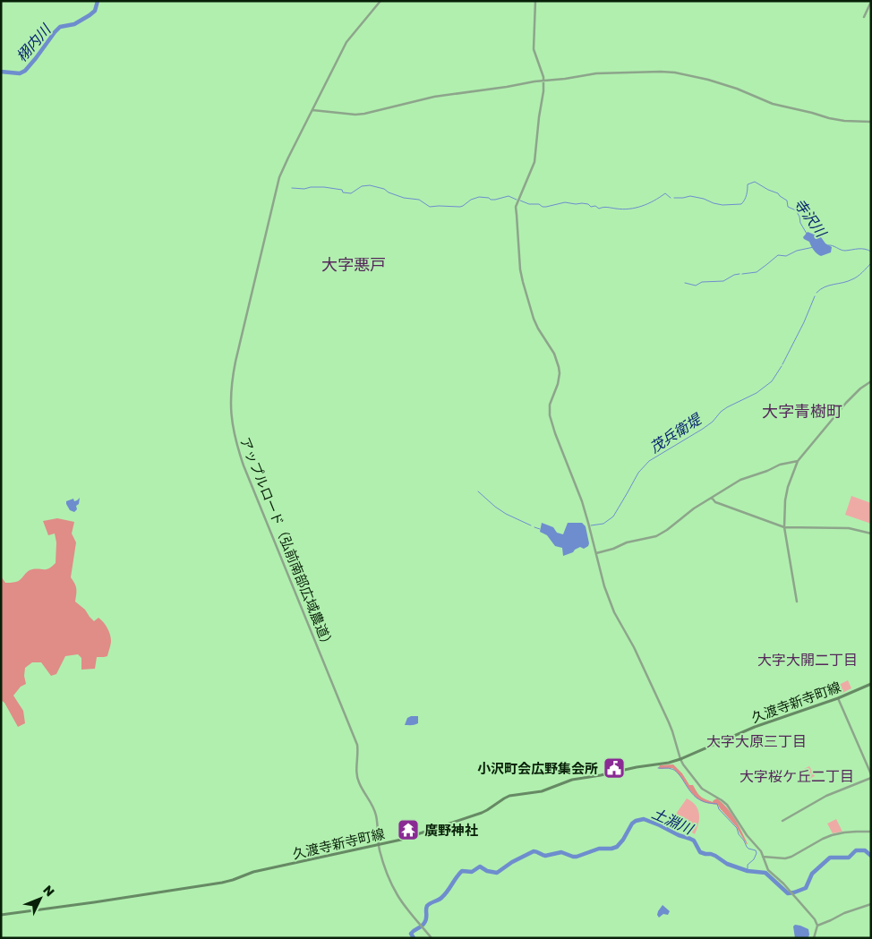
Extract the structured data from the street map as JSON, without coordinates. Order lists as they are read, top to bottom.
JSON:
{
  "streets": {
    "main road": ["久渡寺新寺町線"],
    "street": ["アップルロード（弘前南部広域農道）"]
  },
  "crossings": [
    ["アップルロード（弘前南部広域農道）", "久渡寺新寺町線"]
  ],
  "districts": [
    "大字悪戸",
    "大字青樹町",
    "大字大開二丁目",
    "大字大原三丁目",
    "大字桜ケ丘二丁目"
  ],
  "water": [
    "栩内川",
    "寺沢川",
    "茂兵衛堤",
    "土淵川"
  ],
  "places": {
    "public building": ["小沢町会広野集会所"],
    "temple": ["廣野神社"]
  },
  "north": "top right"
}
